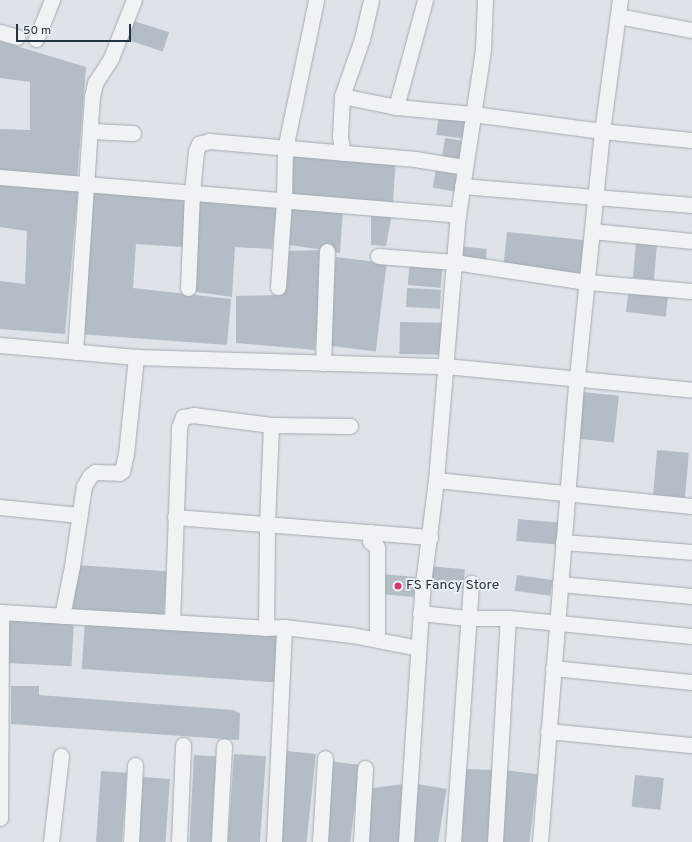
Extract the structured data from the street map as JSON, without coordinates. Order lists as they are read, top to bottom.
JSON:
{
  "places": ["FS Fancy Store"],
  "scale_bar": "50 m"
}
